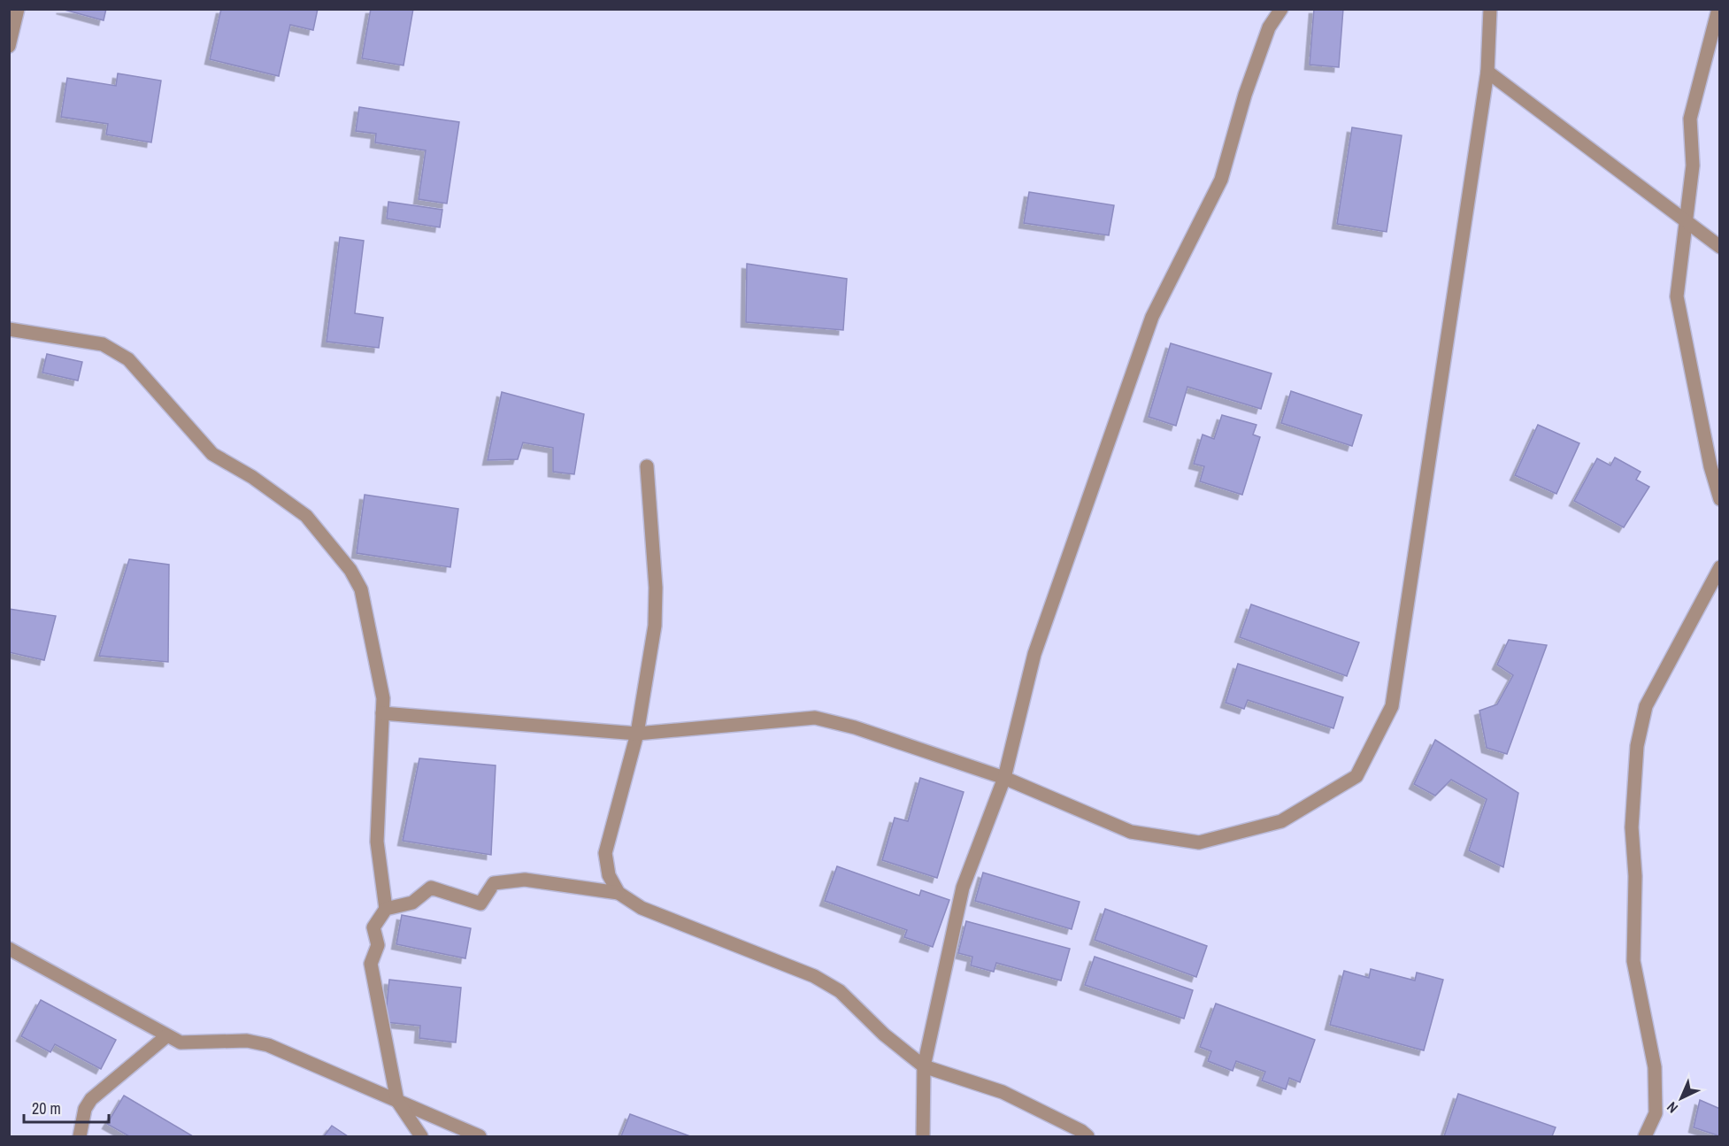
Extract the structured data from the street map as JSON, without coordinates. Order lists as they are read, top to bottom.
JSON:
{
  "scale_bar": "20 m",
  "north": "bottom left"
}
